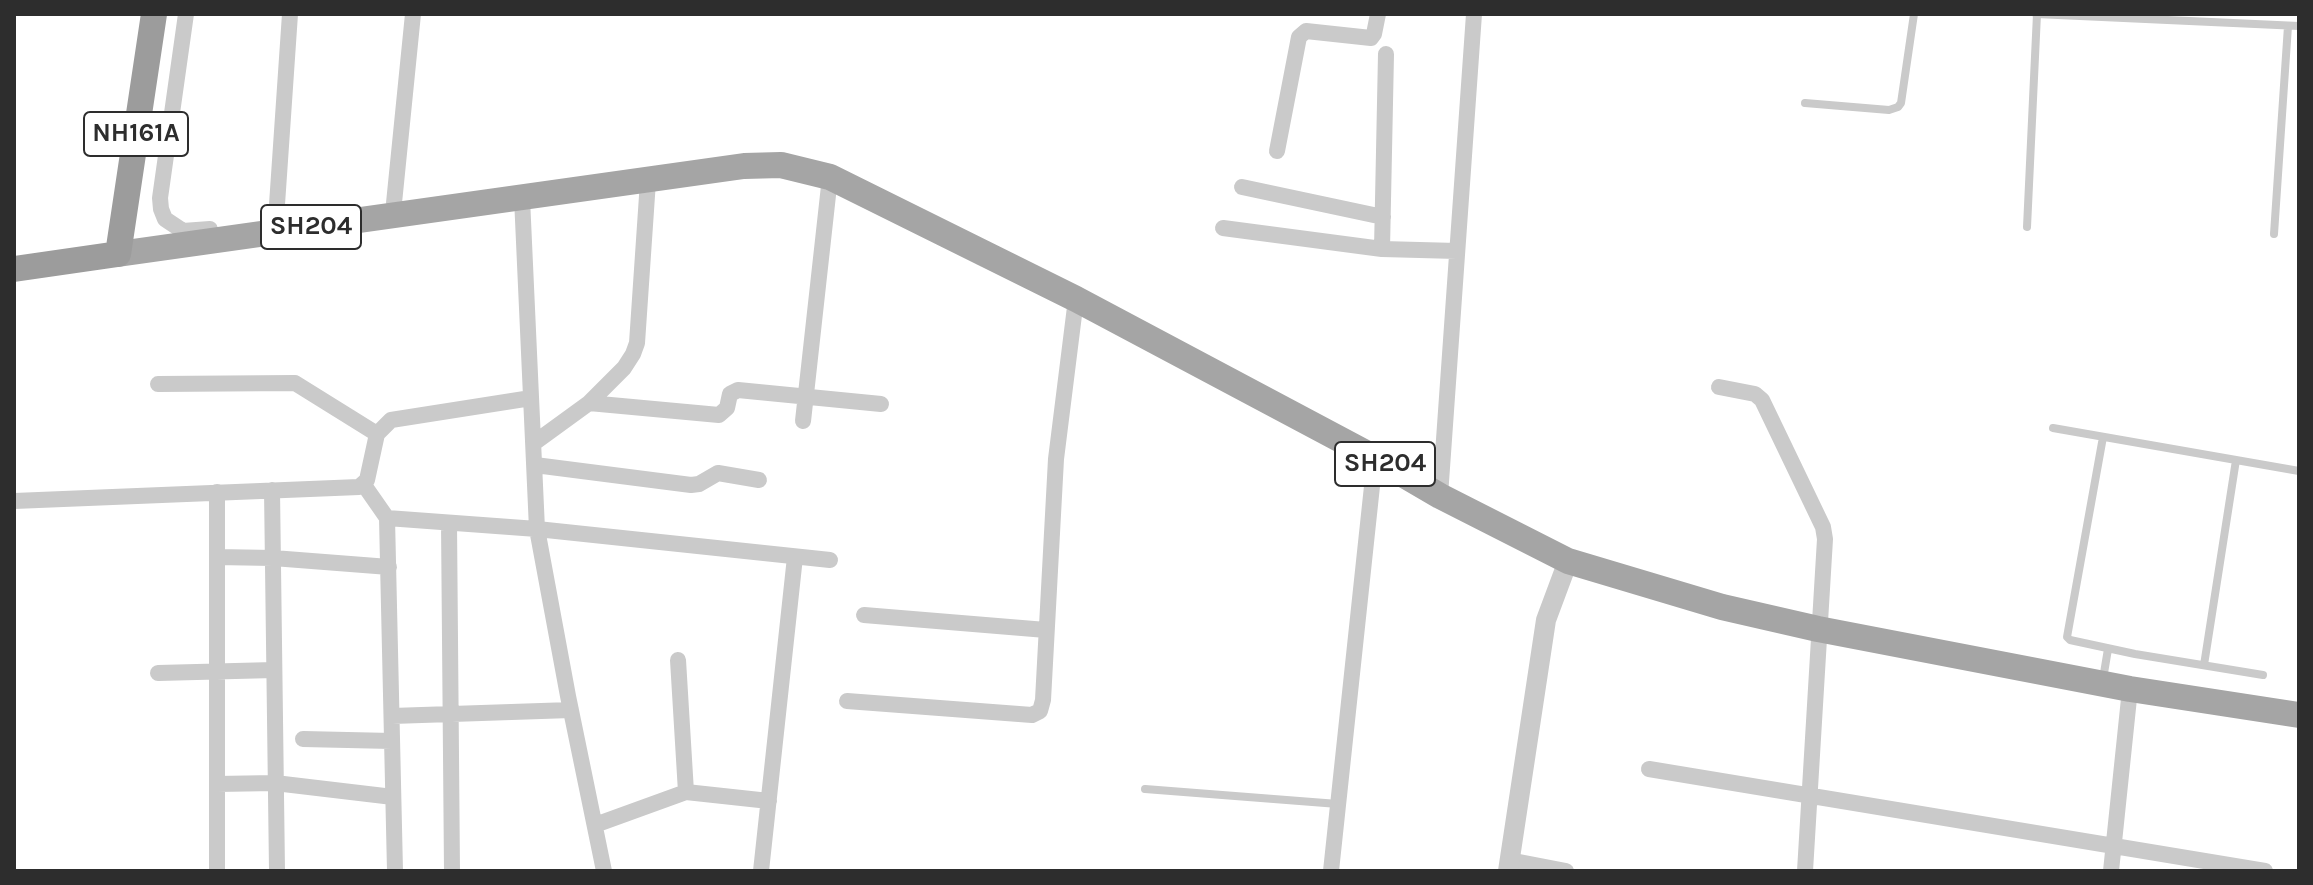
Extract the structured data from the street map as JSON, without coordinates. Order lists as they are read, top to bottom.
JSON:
{
  "streets": {
    "highway": ["NH161A"],
    "main road": ["SH204"]
  },
  "crossings": [
    ["NH161A", "SH204"]
  ]
}
